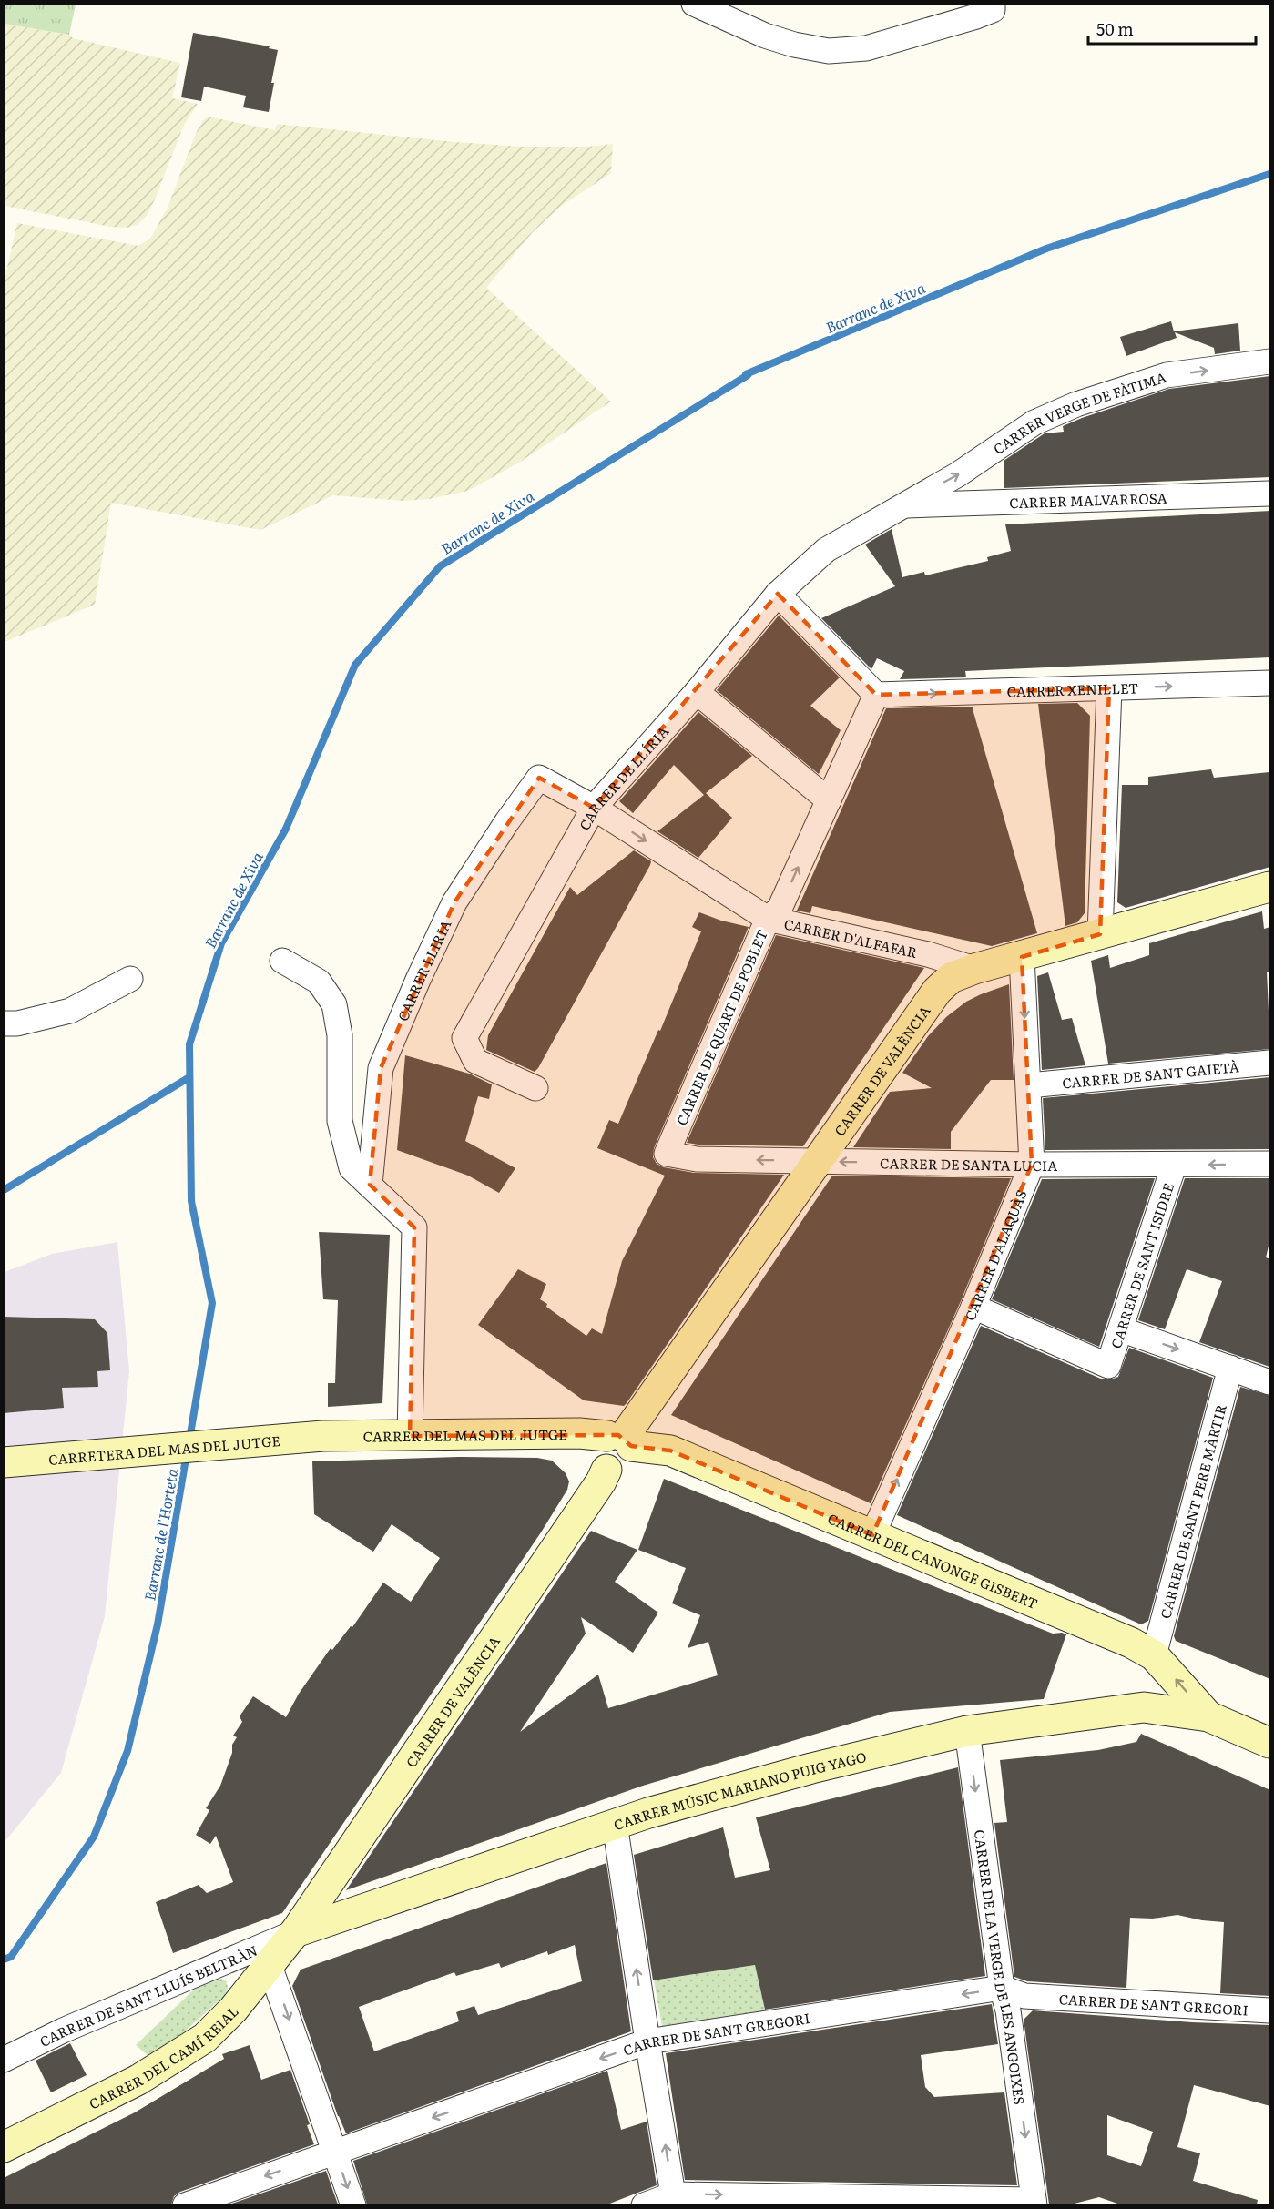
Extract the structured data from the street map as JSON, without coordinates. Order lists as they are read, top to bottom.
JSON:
{
  "streets": {
    "street": [
      "CARRER VERGE DE FÀTIMA",
      "CARRER MALVARROSA",
      "CARRER XENILLET",
      "CARRER DE LLÍRIA",
      "CARRER D'ALFAFAR",
      "CARRER LLIRIA",
      "CARRER DE QUART DE POBLET",
      "CARRER DE VALÈNCIA",
      "CARRER DE SANT GAIETÀ",
      "CARRER DE SANTA LUCIA",
      "CARRER D'ALAQUÀS",
      "CARRER DE SANT ISIDRE",
      "CARRER DEL MAS DEL JUTGE",
      "CARRETERA DEL MAS DEL JUTGE",
      "CARRER DE SANT PERE MÀRTIR",
      "CARRER DEL CANONGE GISBERT",
      "CARRER MÚSIC MARIANO PUIG YAGO",
      "CARRER DE LA VERGE DE LES ANGOIXES",
      "CARRER DE SANT LLUÍS BELTRÀN",
      "CARRER DE SANT GREGORI",
      "CARRER DEL CAMÍ REIAL"
    ]
  },
  "crossings": [
    ["CARRER VERGE DE FÀTIMA", "CARRER MALVARROSA"],
    ["CARRER VERGE DE FÀTIMA", "CARRER DE LLÍRIA"],
    ["CARRER MALVARROSA", "CARRER DE LLÍRIA"],
    ["CARRER XENILLET", "CARRER DE QUART DE POBLET"],
    ["CARRER DE LLÍRIA", "CARRER D'ALFAFAR"],
    ["CARRER D'ALFAFAR", "CARRER LLIRIA"],
    ["CARRER D'ALFAFAR", "CARRER DE QUART DE POBLET"],
    ["CARRER D'ALFAFAR", "CARRER DE VALÈNCIA"],
    ["CARRER DE QUART DE POBLET", "CARRER DE SANTA LUCIA"],
    ["CARRER DE VALÈNCIA", "CARRER DE SANTA LUCIA"],
    ["CARRER DE VALÈNCIA", "CARRER D'ALAQUÀS"],
    ["CARRER DE VALÈNCIA", "CARRER DEL MAS DEL JUTGE"],
    ["CARRER DE VALÈNCIA", "CARRER DEL CANONGE GISBERT"],
    ["CARRER DE VALÈNCIA", "CARRER MÚSIC MARIANO PUIG YAGO"],
    ["CARRER DE VALÈNCIA", "CARRER DE SANT LLUÍS BELTRÀN"],
    ["CARRER DE VALÈNCIA", "CARRER DEL CAMÍ REIAL"],
    ["CARRER DE SANT GAIETÀ", "CARRER D'ALAQUÀS"],
    ["CARRER DE SANTA LUCIA", "CARRER D'ALAQUÀS"],
    ["CARRER DE SANTA LUCIA", "CARRER DE SANT ISIDRE"],
    ["CARRER D'ALAQUÀS", "CARRER DE SANT ISIDRE"],
    ["CARRER D'ALAQUÀS", "CARRER DEL CANONGE GISBERT"],
    ["CARRER DEL MAS DEL JUTGE", "CARRETERA DEL MAS DEL JUTGE"],
    ["CARRER DEL MAS DEL JUTGE", "CARRER DEL CANONGE GISBERT"],
    ["CARRER DE SANT PERE MÀRTIR", "CARRER DEL CANONGE GISBERT"],
    ["CARRER DEL CANONGE GISBERT", "CARRER MÚSIC MARIANO PUIG YAGO"],
    ["CARRER MÚSIC MARIANO PUIG YAGO", "CARRER DE LA VERGE DE LES ANGOIXES"],
    ["CARRER MÚSIC MARIANO PUIG YAGO", "CARRER DE SANT LLUÍS BELTRÀN"],
    ["CARRER MÚSIC MARIANO PUIG YAGO", "CARRER DEL CAMÍ REIAL"],
    ["CARRER DE LA VERGE DE LES ANGOIXES", "CARRER DE SANT GREGORI"],
    ["CARRER DE SANT LLUÍS BELTRÀN", "CARRER DEL CAMÍ REIAL"]
  ],
  "one_way": [
    "CARRER VERGE DE FÀTIMA",
    "CARRER XENILLET",
    "CARRER DE SANTA LUCIA",
    "CARRER DE LA VERGE DE LES ANGOIXES"
  ],
  "water": ["Barranc de Xiva", "Barranc de l'Horteta"],
  "scale_bar": "50 m"
}
